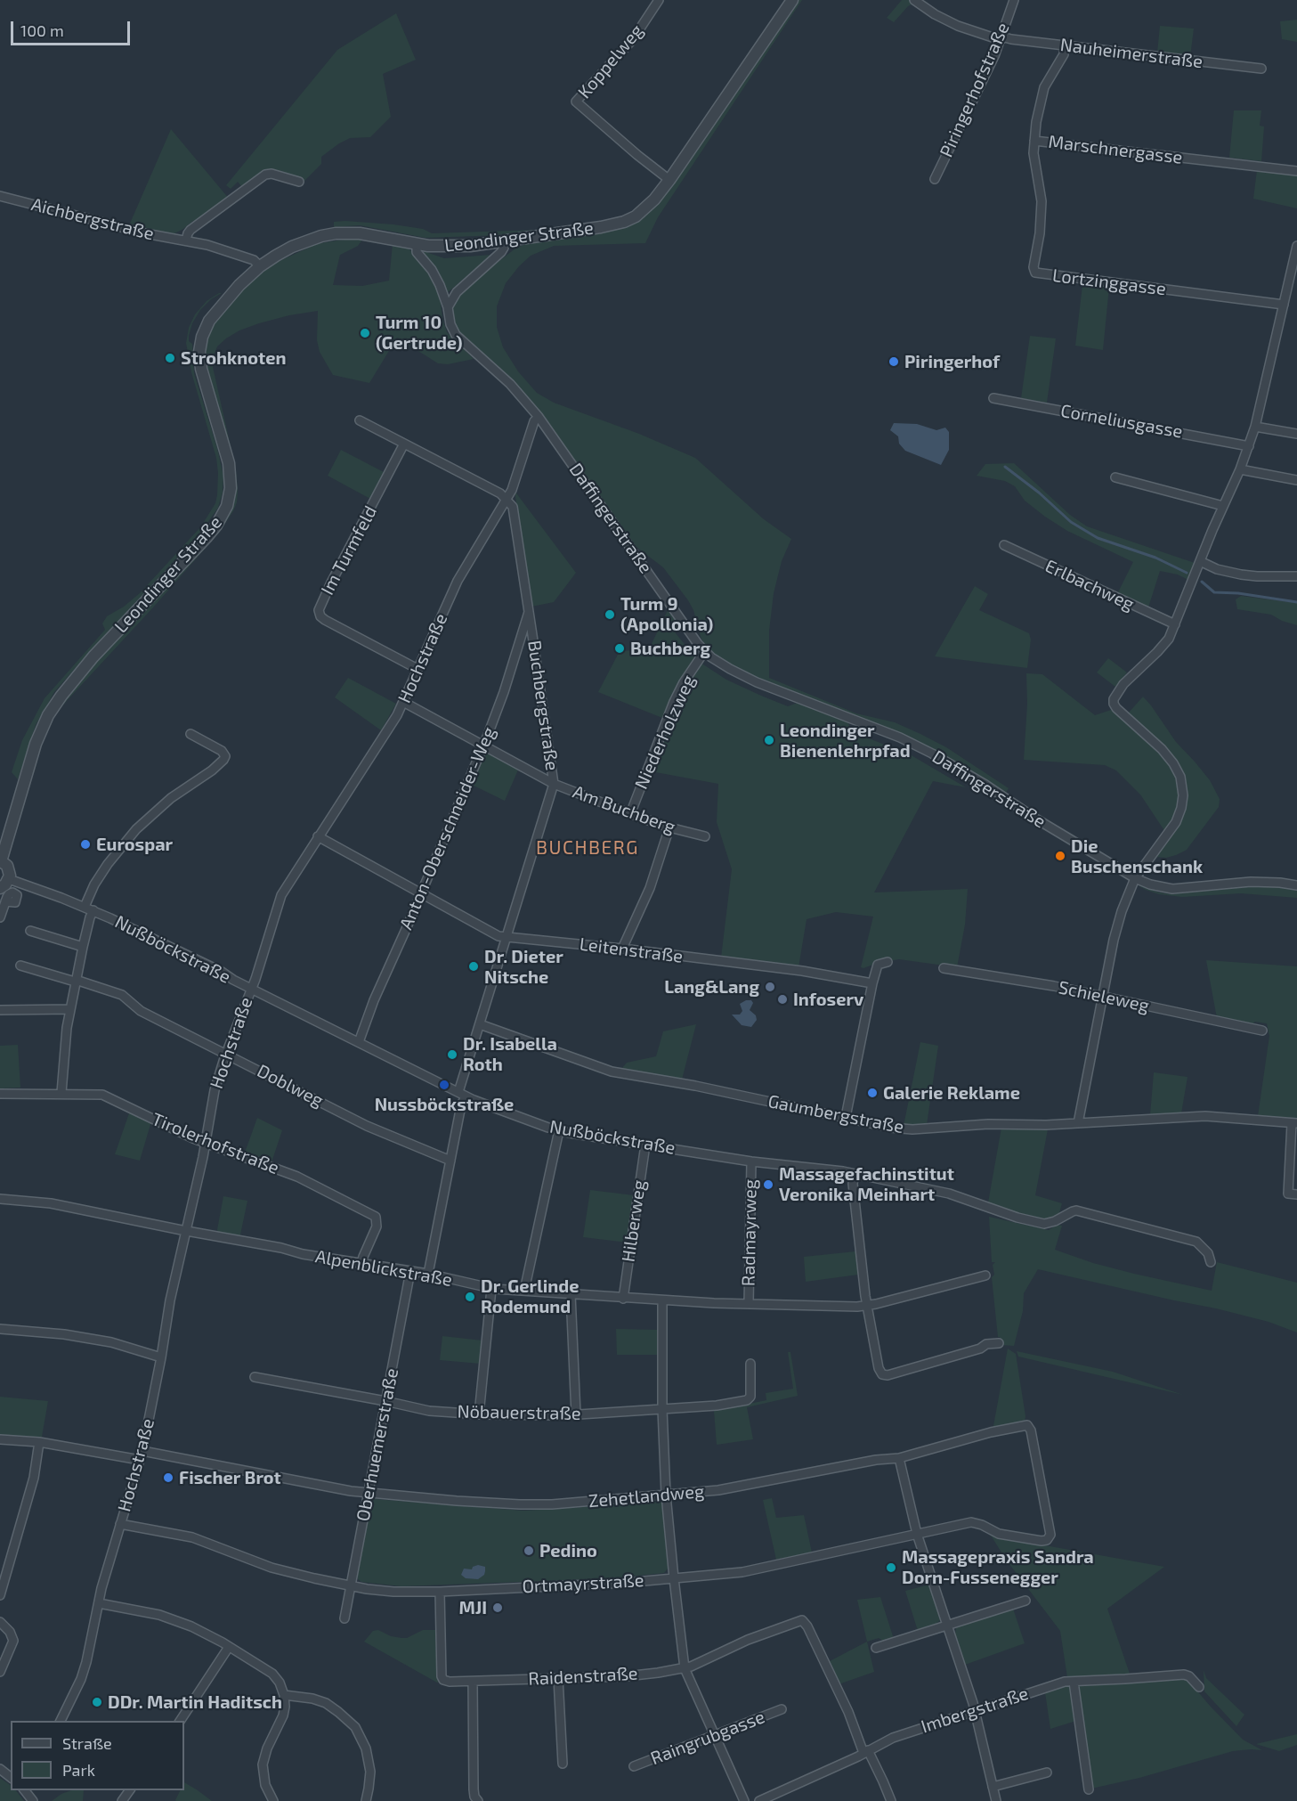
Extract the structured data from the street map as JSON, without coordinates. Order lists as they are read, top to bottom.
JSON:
{
  "streets": {
    "street": [
      "Nauheimerstraße",
      "Koppelweg",
      "Piringerhofstraße",
      "Marschnergasse",
      "Aichbergstraße",
      "Leondinger Straße",
      "Lortzinggasse",
      "Corneliusgasse",
      "Daffingerstraße",
      "Im Turmfeld",
      "Erlbachweg",
      "Hochstraße",
      "Buchbergstraße",
      "Niederholzweg",
      "Am Buchberg",
      "Anton-Oberschneider-Weg",
      "Nußböckstraße",
      "Leitenstraße",
      "Schieleweg",
      "Doblweg",
      "Gaumbergstraße",
      "Tirolerhofstraße",
      "Hilberweg",
      "Radmayrweg",
      "Alpenblickstraße",
      "Nöbauerstraße",
      "Oberhuemerstraße",
      "Zehetlandweg",
      "Ortmayrstraße",
      "Raidenstraße",
      "Imbergstraße",
      "Raingrubgasse"
    ]
  },
  "crossings": [
    ["Nauheimerstraße", "Piringerhofstraße"],
    ["Nauheimerstraße", "Marschnergasse"],
    ["Koppelweg", "Leondinger Straße"],
    ["Marschnergasse", "Lortzinggasse"],
    ["Aichbergstraße", "Leondinger Straße"],
    ["Leondinger Straße", "Daffingerstraße"],
    ["Leondinger Straße", "Nußböckstraße"],
    ["Daffingerstraße", "Hochstraße"],
    ["Daffingerstraße", "Niederholzweg"],
    ["Im Turmfeld", "Hochstraße"],
    ["Hochstraße", "Buchbergstraße"],
    ["Hochstraße", "Am Buchberg"],
    ["Hochstraße", "Nußböckstraße"],
    ["Hochstraße", "Leitenstraße"],
    ["Hochstraße", "Doblweg"],
    ["Hochstraße", "Tirolerhofstraße"],
    ["Hochstraße", "Alpenblickstraße"],
    ["Hochstraße", "Zehetlandweg"],
    ["Hochstraße", "Ortmayrstraße"],
    ["Buchbergstraße", "Am Buchberg"],
    ["Buchbergstraße", "Anton-Oberschneider-Weg"],
    ["Buchbergstraße", "Nußböckstraße"],
    ["Buchbergstraße", "Leitenstraße"],
    ["Buchbergstraße", "Gaumbergstraße"],
    ["Niederholzweg", "Am Buchberg"],
    ["Am Buchberg", "Anton-Oberschneider-Weg"],
    ["Anton-Oberschneider-Weg", "Nußböckstraße"],
    ["Anton-Oberschneider-Weg", "Leitenstraße"],
    ["Nußböckstraße", "Hilberweg"],
    ["Nußböckstraße", "Radmayrweg"],
    ["Tirolerhofstraße", "Alpenblickstraße"],
    ["Hilberweg", "Alpenblickstraße"],
    ["Radmayrweg", "Alpenblickstraße"],
    ["Alpenblickstraße", "Oberhuemerstraße"],
    ["Nöbauerstraße", "Oberhuemerstraße"],
    ["Oberhuemerstraße", "Zehetlandweg"],
    ["Oberhuemerstraße", "Ortmayrstraße"],
    ["Zehetlandweg", "Ortmayrstraße"],
    ["Ortmayrstraße", "Raidenstraße"],
    ["Raidenstraße", "Imbergstraße"]
  ],
  "districts": ["BUCHBERG"],
  "places": [
    "Turm 10 (Gertrude)",
    "Strohknoten",
    "Piringerhof",
    "Turm 9 (Apollonia)",
    "Buchberg",
    "Leondinger Bienenlehrpfad",
    "Eurospar",
    "Die Buschenschank",
    "Dr. Dieter Nitsche",
    "Lang&Lang",
    "Infoserv",
    "Dr. Isabella Roth",
    "Nussböckstraße",
    "Galerie Reklame",
    "Massagefachinstitut Veronika Meinhart",
    "Dr. Gerlinde Rodemund",
    "Fischer Brot",
    "Pedino",
    "Massagepraxis Sandra Dorn-Fussenegger",
    "MJI",
    "DDr. Martin Haditsch"
  ],
  "legend": ["Straße", "Park"],
  "scale_bar": "100 m"
}
